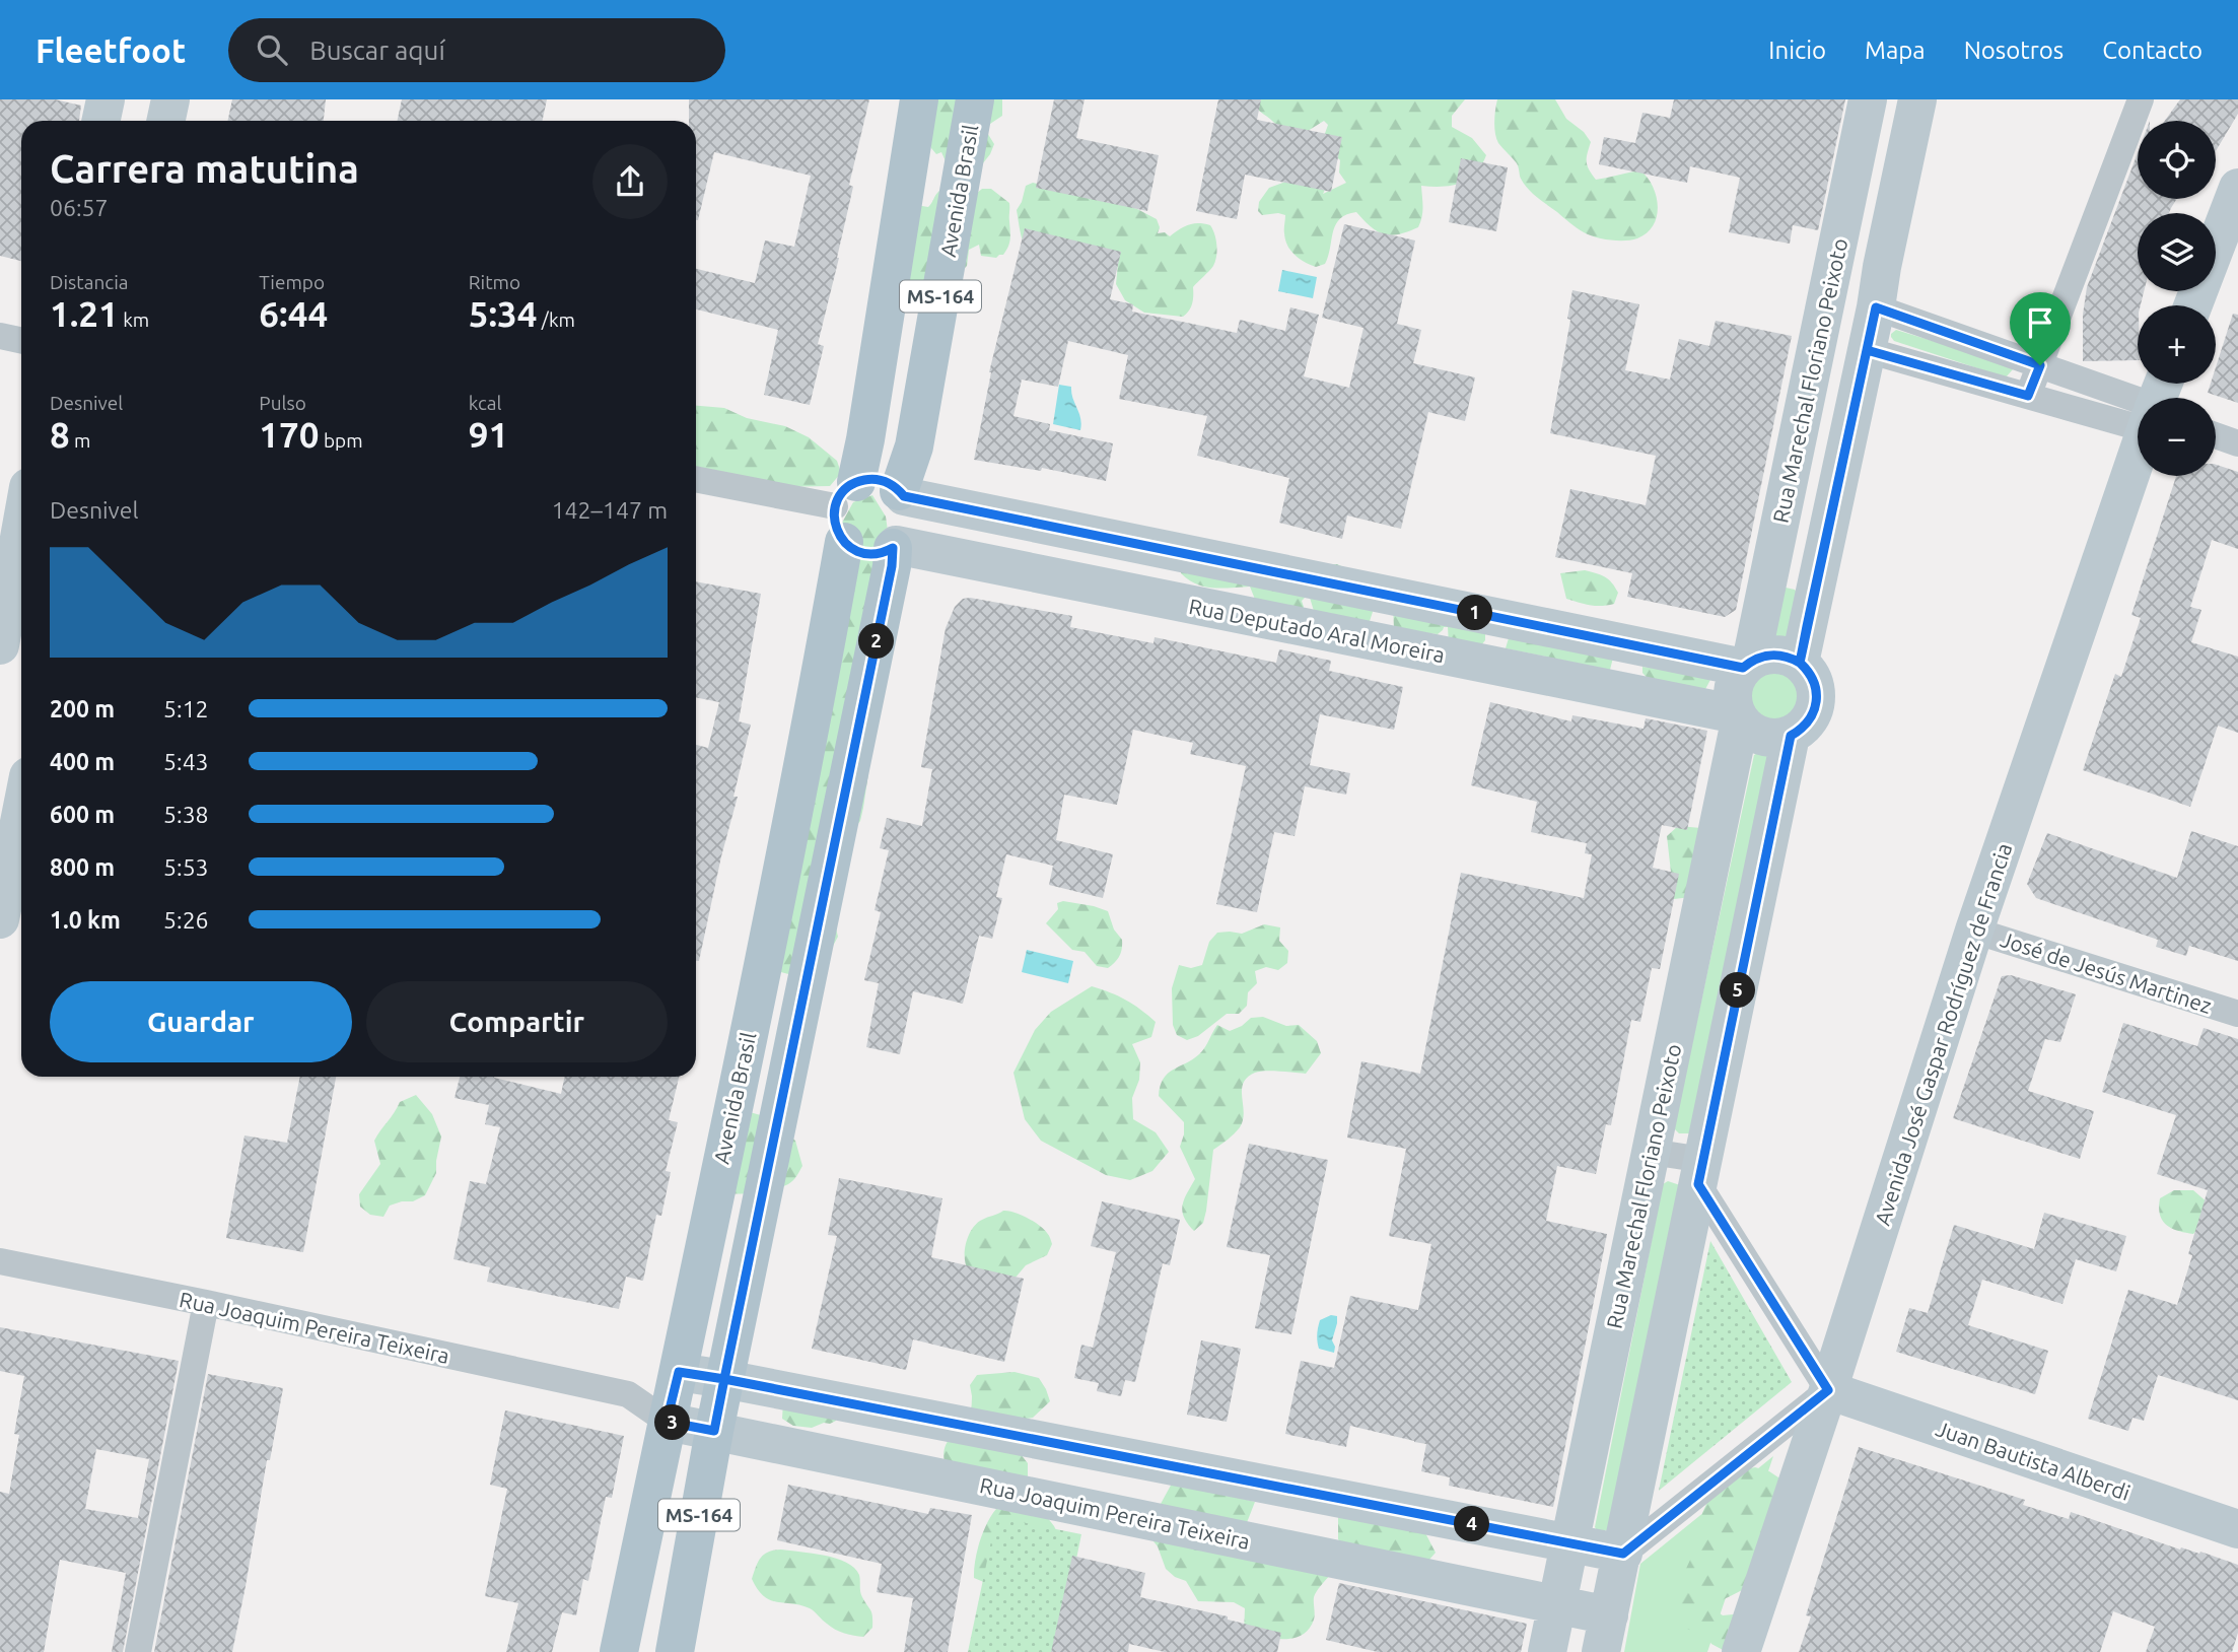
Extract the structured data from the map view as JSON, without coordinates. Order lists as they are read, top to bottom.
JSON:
{
  "streets": {
    "main road": [
      "Avenida Brasil",
      "MS-164",
      "Rua Marechal Floriano Peixoto",
      "Rua Deputado Aral Moreira",
      "Avenida José Gaspar Rodríguez de Francia",
      "Rua Joaquim Pereira Teixeira",
      "Juan Bautista Alberdi"
    ],
    "street": ["José de Jesús Martinez"]
  },
  "crossings": [
    ["Avenida Brasil", "MS-164"],
    ["Avenida Brasil", "Rua Deputado Aral Moreira"],
    ["Avenida Brasil", "Rua Joaquim Pereira Teixeira"],
    ["MS-164", "Rua Deputado Aral Moreira"],
    ["MS-164", "Rua Joaquim Pereira Teixeira"],
    ["Rua Marechal Floriano Peixoto", "Rua Deputado Aral Moreira"],
    ["Rua Marechal Floriano Peixoto", "Rua Joaquim Pereira Teixeira"],
    ["José de Jesús Martinez", "Avenida José Gaspar Rodríguez de Francia"],
    ["Avenida José Gaspar Rodríguez de Francia", "Juan Bautista Alberdi"]
  ],
  "page": {
    "header": "Fleetfoot",
    "search": "Buscar aquí",
    "nav": [
      "Inicio",
      "Mapa",
      "Nosotros",
      "Contacto"
    ],
    "map_buttons": ["+", "−"],
    "heading": ["Carrera matutina", "06:57"],
    "stats": [
      ["Distancia", "1.21 km"],
      ["Tiempo", "6:44"],
      ["Ritmo", "5:34 /km"],
      ["Desnivel", "8 m"],
      ["Pulso", "170 bpm"],
      ["kcal", "91"]
    ],
    "chart": ["Desnivel", "142–147 m"],
    "pins": [
      "1",
      "2",
      "5",
      "3",
      "4"
    ],
    "list": [
      {
        "name": "200 m",
        "note": "5:12"
      },
      {
        "name": "400 m",
        "note": "5:43"
      },
      {
        "name": "600 m",
        "note": "5:38"
      },
      {
        "name": "800 m",
        "note": "5:53"
      },
      {
        "name": "1.0 km",
        "note": "5:26"
      }
    ],
    "buttons": ["Guardar", "Compartir"]
  }
}
